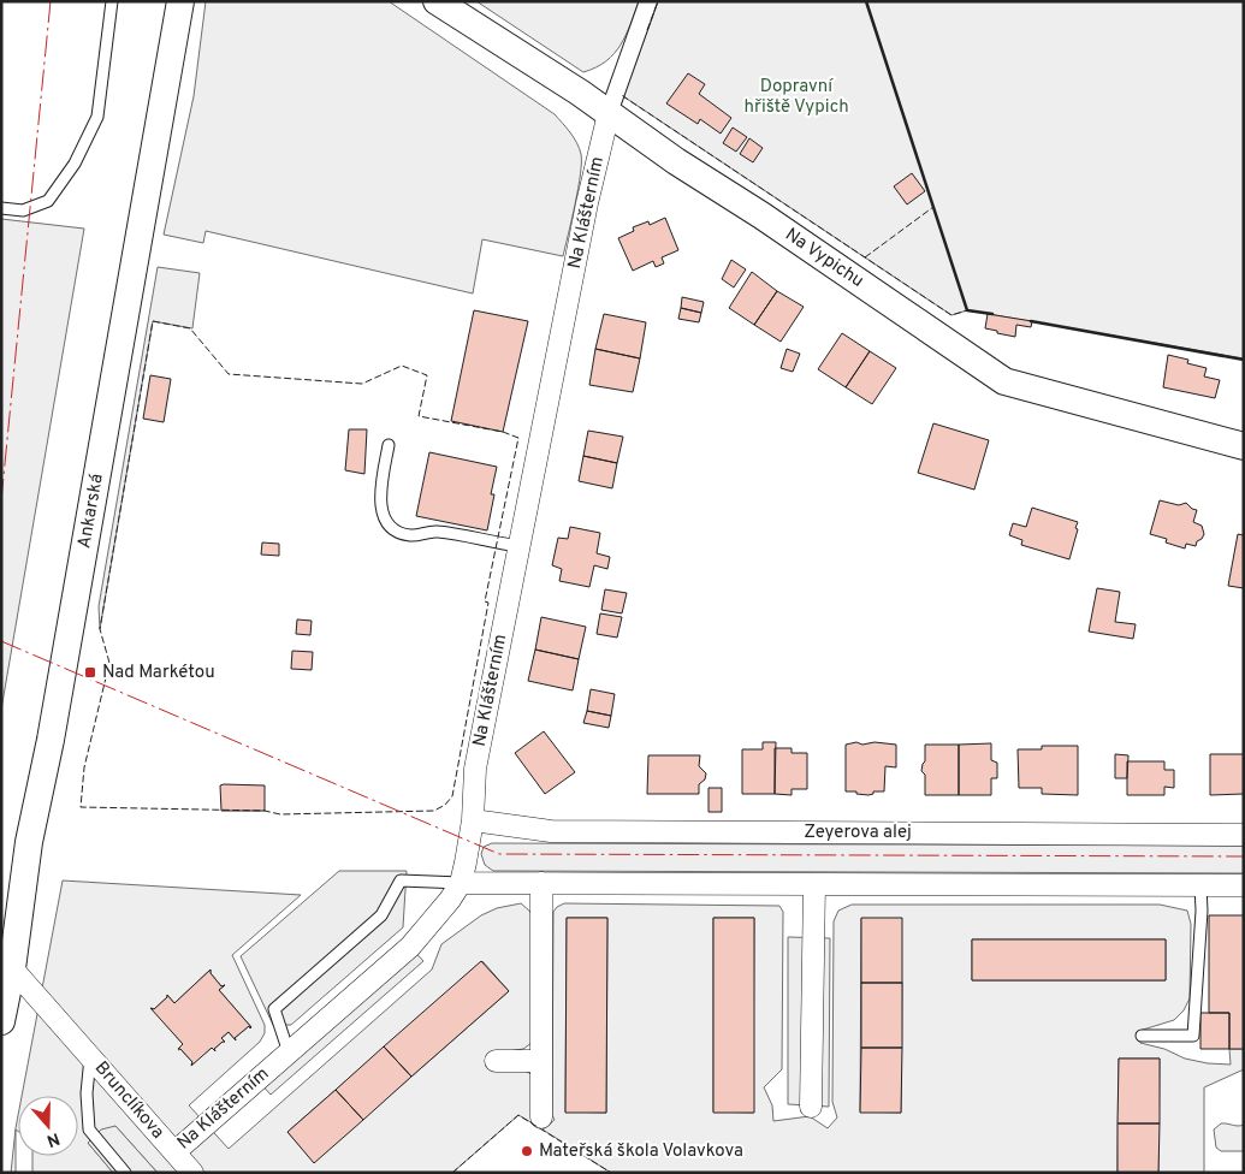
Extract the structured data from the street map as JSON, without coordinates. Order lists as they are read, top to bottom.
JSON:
{
  "streets": {
    "street": [
      "Na Klášterním",
      "Na Vypichu",
      "Ankarská",
      "Zeyerova alej",
      "Brunclíkova"
    ]
  },
  "crossings": [
    ["Na Klášterním", "Na Vypichu"],
    ["Na Klášterním", "Zeyerova alej"],
    ["Na Klášterním", "Brunclíkova"],
    ["Ankarská", "Brunclíkova"]
  ],
  "parks": ["Dopravní hřiště Vypich"],
  "places": {
    "transit": ["Nad Markétou"],
    "other": ["Mateřská škola Volavkova"]
  },
  "north": "bottom"
}
